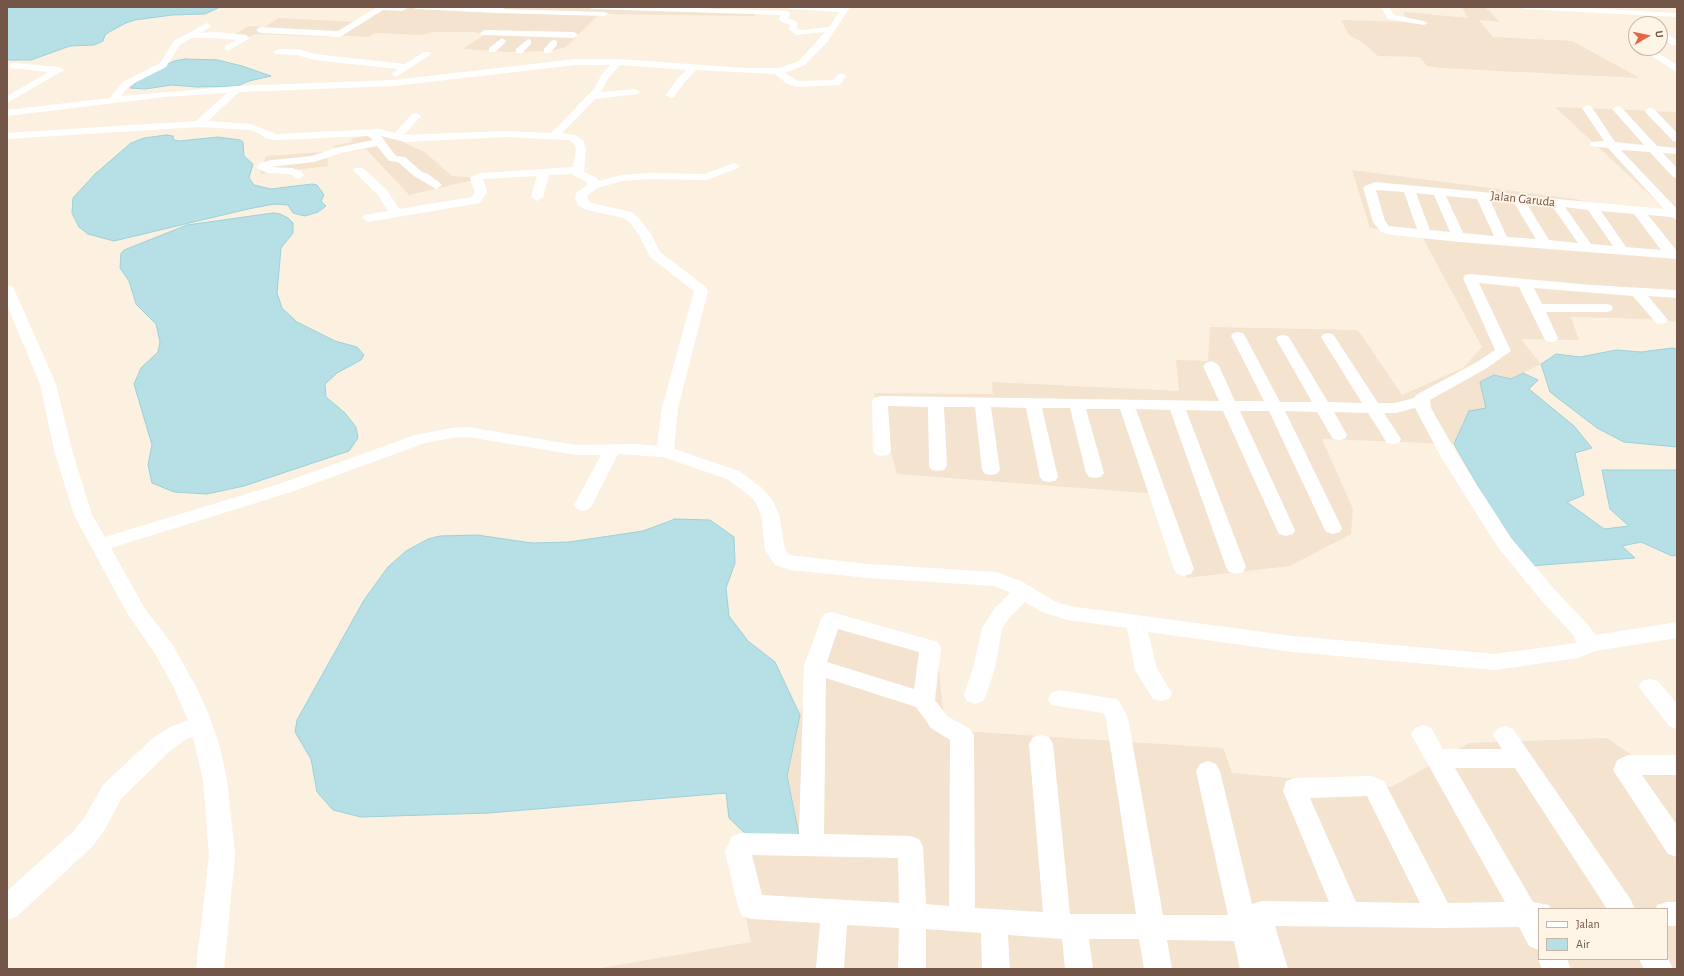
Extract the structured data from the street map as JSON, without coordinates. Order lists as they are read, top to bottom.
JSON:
{
  "streets": {
    "street": ["Jalan Garuda"]
  },
  "legend": ["Jalan", "Air"],
  "north": "right"
}
